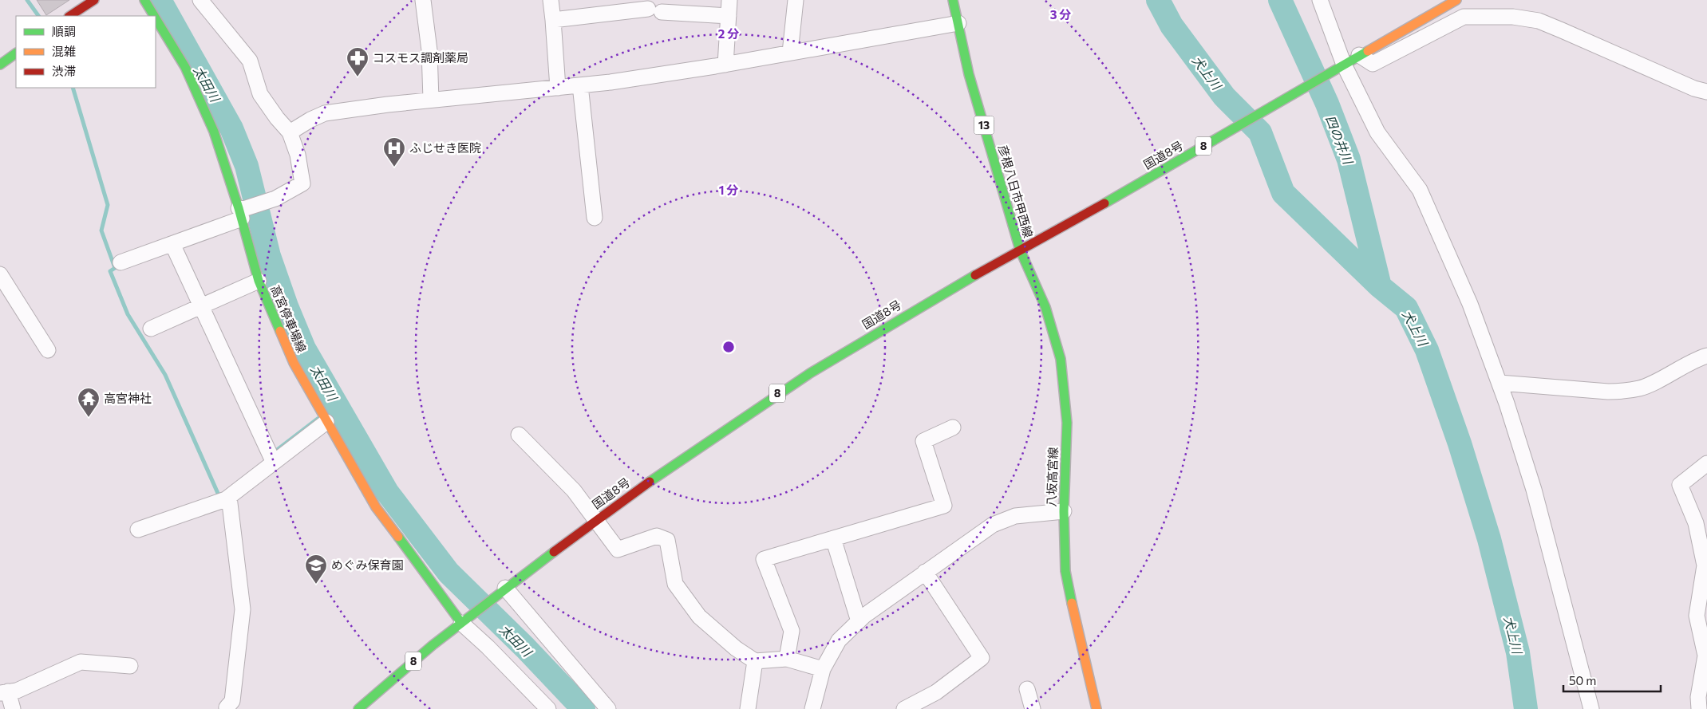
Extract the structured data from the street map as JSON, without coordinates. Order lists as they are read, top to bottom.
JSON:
{
  "streets": {
    "main road": [
      "13",
      "8",
      "国道8号",
      "彦根八日市甲西線",
      "高宮停車場線",
      "八坂高宮線"
    ]
  },
  "crossings": [
    ["国道8号", "彦根八日市甲西線"],
    ["国道8号", "高宮停車場線"],
    ["国道8号", "八坂高宮線"],
    ["彦根八日市甲西線", "八坂高宮線"]
  ],
  "water": ["犬上川", "太田川", "四の井川"],
  "places": {
    "pharmacy": ["コスモス調剤薬局"],
    "hospital": ["ふじせき医院"],
    "temple": ["高宮神社"],
    "school or university": ["めぐみ保育園"]
  },
  "legend": ["順調", "混雑", "渋滞"],
  "scale_bar": "50 m",
  "rings": ["3 分", "2 分", "1 分"]
}
